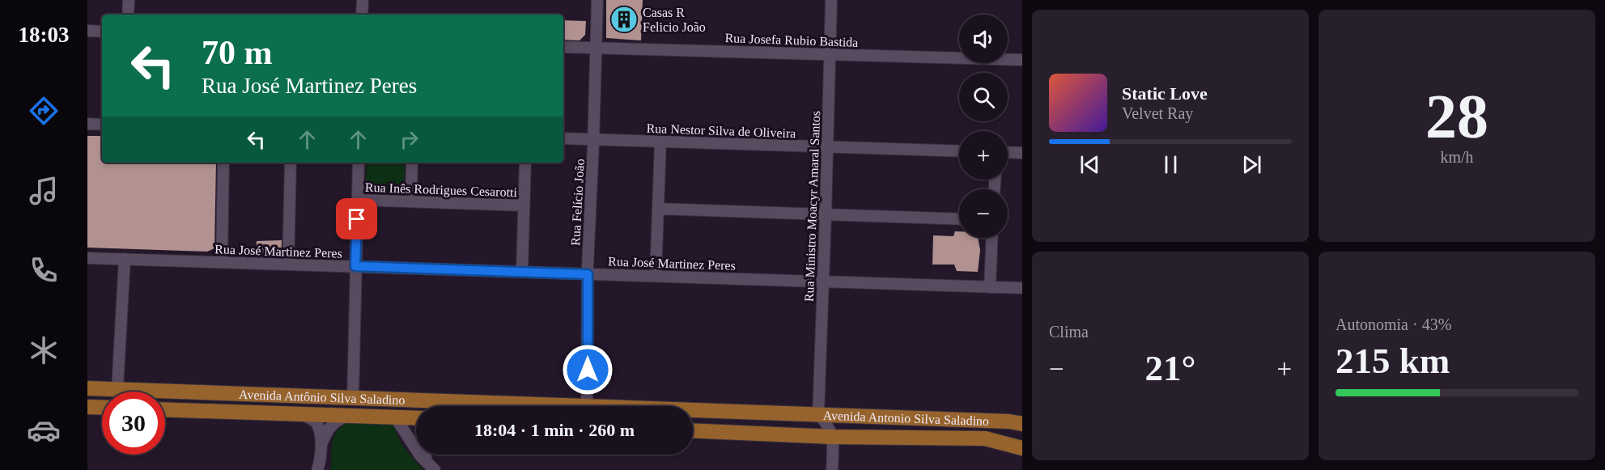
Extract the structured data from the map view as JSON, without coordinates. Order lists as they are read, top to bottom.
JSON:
{
  "streets": {
    "main road": ["Avenida Antônio Silva Saladino", "Avenida Antonio Silva Saladino"],
    "street": [
      "Rua Josefa Rubio Bastida",
      "Rua Nestor Silva de Oliveira",
      "Rua Inês Rodrigues Cesarotti",
      "Rua Felício João",
      "Rua Ministro Moacyr Amaral Santos",
      "Rua José Martinez Peres"
    ]
  },
  "crossings": [
    ["Rua Josefa Rubio Bastida", "Rua Felício João"],
    ["Rua Josefa Rubio Bastida", "Rua Ministro Moacyr Amaral Santos"],
    ["Rua Nestor Silva de Oliveira", "Rua Felício João"],
    ["Rua Nestor Silva de Oliveira", "Rua Ministro Moacyr Amaral Santos"],
    ["Rua Felício João", "Rua José Martinez Peres"],
    ["Rua Ministro Moacyr Amaral Santos", "Rua José Martinez Peres"],
    ["Rua Ministro Moacyr Amaral Santos", "Avenida Antônio Silva Saladino"],
    ["Rua Ministro Moacyr Amaral Santos", "Avenida Antonio Silva Saladino"],
    ["Avenida Antônio Silva Saladino", "Avenida Antonio Silva Saladino"]
  ],
  "places": {
    "building": ["Casas R Felicio João"]
  },
  "page": {
    "tabs": "18:03",
    "tile": [
      ["28", "km/h"],
      "Clima",
      ["Autonomia · 43%", "215 km"]
    ],
    "map_buttons": ["+", "−"],
    "turn": ["70 m", "Rua José Martinez Peres"],
    "song": ["Static Love", "Velvet Ray"],
    "heat": ["−", "21°", "+"],
    "limit": "30",
    "trip": "18:04 · 1 min · 260 m"
  }
}
